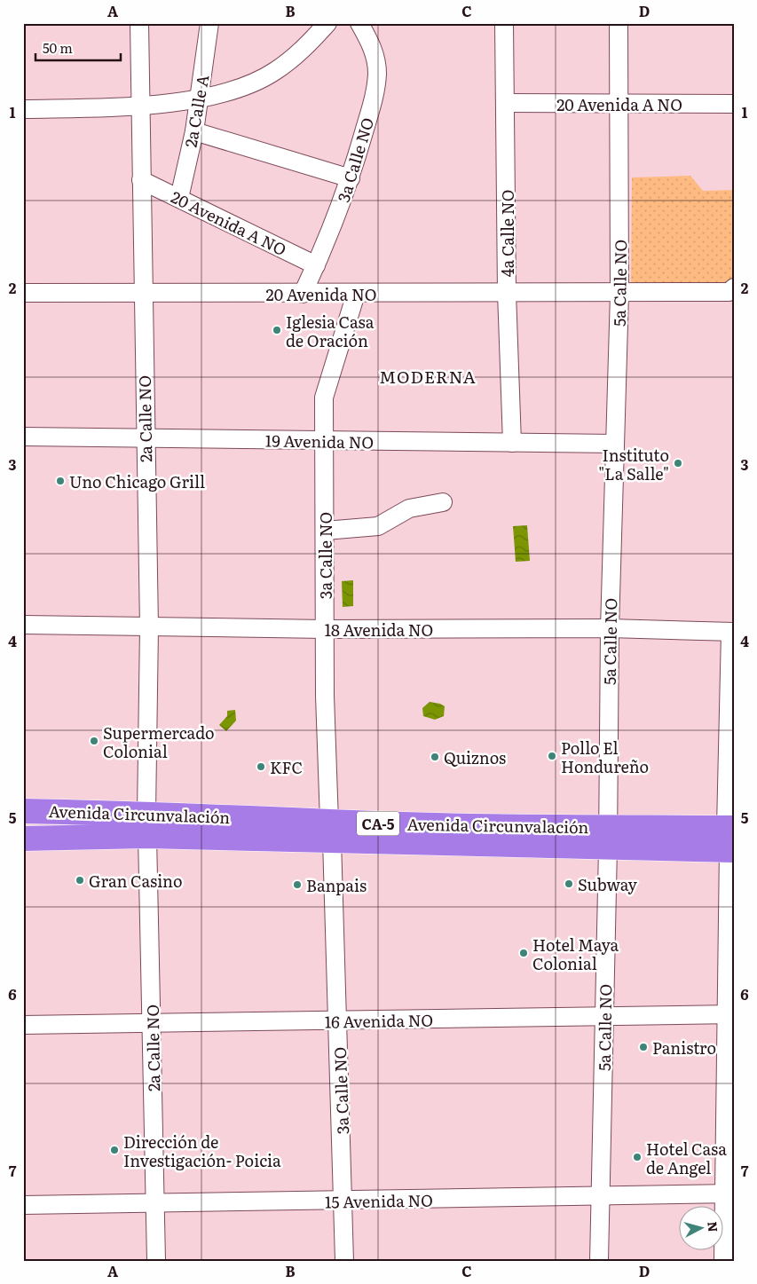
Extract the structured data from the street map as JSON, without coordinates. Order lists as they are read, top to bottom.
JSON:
{
  "streets": {
    "highway": ["Avenida Circunvalación", "CA-5"],
    "street": [
      "20 Avenida A NO",
      "2a Calle A",
      "3a Calle NO",
      "4a Calle NO",
      "5a Calle NO",
      "20 Avenida NO",
      "2a Calle NO",
      "19 Avenida NO",
      "18 Avenida NO",
      "16 Avenida NO",
      "15 Avenida NO"
    ]
  },
  "crossings": [
    ["20 Avenida A NO", "2a Calle A"],
    ["20 Avenida A NO", "3a Calle NO"],
    ["20 Avenida A NO", "4a Calle NO"],
    ["20 Avenida A NO", "5a Calle NO"],
    ["20 Avenida A NO", "2a Calle NO"],
    ["3a Calle NO", "20 Avenida NO"],
    ["3a Calle NO", "19 Avenida NO"],
    ["3a Calle NO", "18 Avenida NO"],
    ["3a Calle NO", "Avenida Circunvalación"],
    ["3a Calle NO", "16 Avenida NO"],
    ["3a Calle NO", "15 Avenida NO"],
    ["4a Calle NO", "20 Avenida NO"],
    ["4a Calle NO", "19 Avenida NO"],
    ["5a Calle NO", "20 Avenida NO"],
    ["5a Calle NO", "19 Avenida NO"],
    ["5a Calle NO", "18 Avenida NO"],
    ["5a Calle NO", "Avenida Circunvalación"],
    ["5a Calle NO", "16 Avenida NO"],
    ["5a Calle NO", "15 Avenida NO"],
    ["20 Avenida NO", "2a Calle NO"],
    ["2a Calle NO", "19 Avenida NO"],
    ["2a Calle NO", "18 Avenida NO"],
    ["2a Calle NO", "Avenida Circunvalación"],
    ["2a Calle NO", "16 Avenida NO"],
    ["2a Calle NO", "15 Avenida NO"]
  ],
  "districts": ["MODERNA"],
  "places": [
    "Iglesia Casa de Oración",
    "Instituto \"La Salle\"",
    "Uno Chicago Grill",
    "Supermercado Colonial",
    "Pollo El Hondureño",
    "Quiznos",
    "KFC",
    "Gran Casino",
    "Subway",
    "Banpais",
    "Hotel Maya Colonial",
    "Panistro",
    "Dirección de Investigación- Poicia",
    "Hotel Casa de Angel"
  ],
  "scale_bar": "50 m",
  "north": "right",
  "grid": {
    "columns": [
      "A",
      "B",
      "C",
      "D"
    ],
    "rows": [
      "1",
      "2",
      "3",
      "4",
      "5",
      "6",
      "7"
    ]
  }
}
